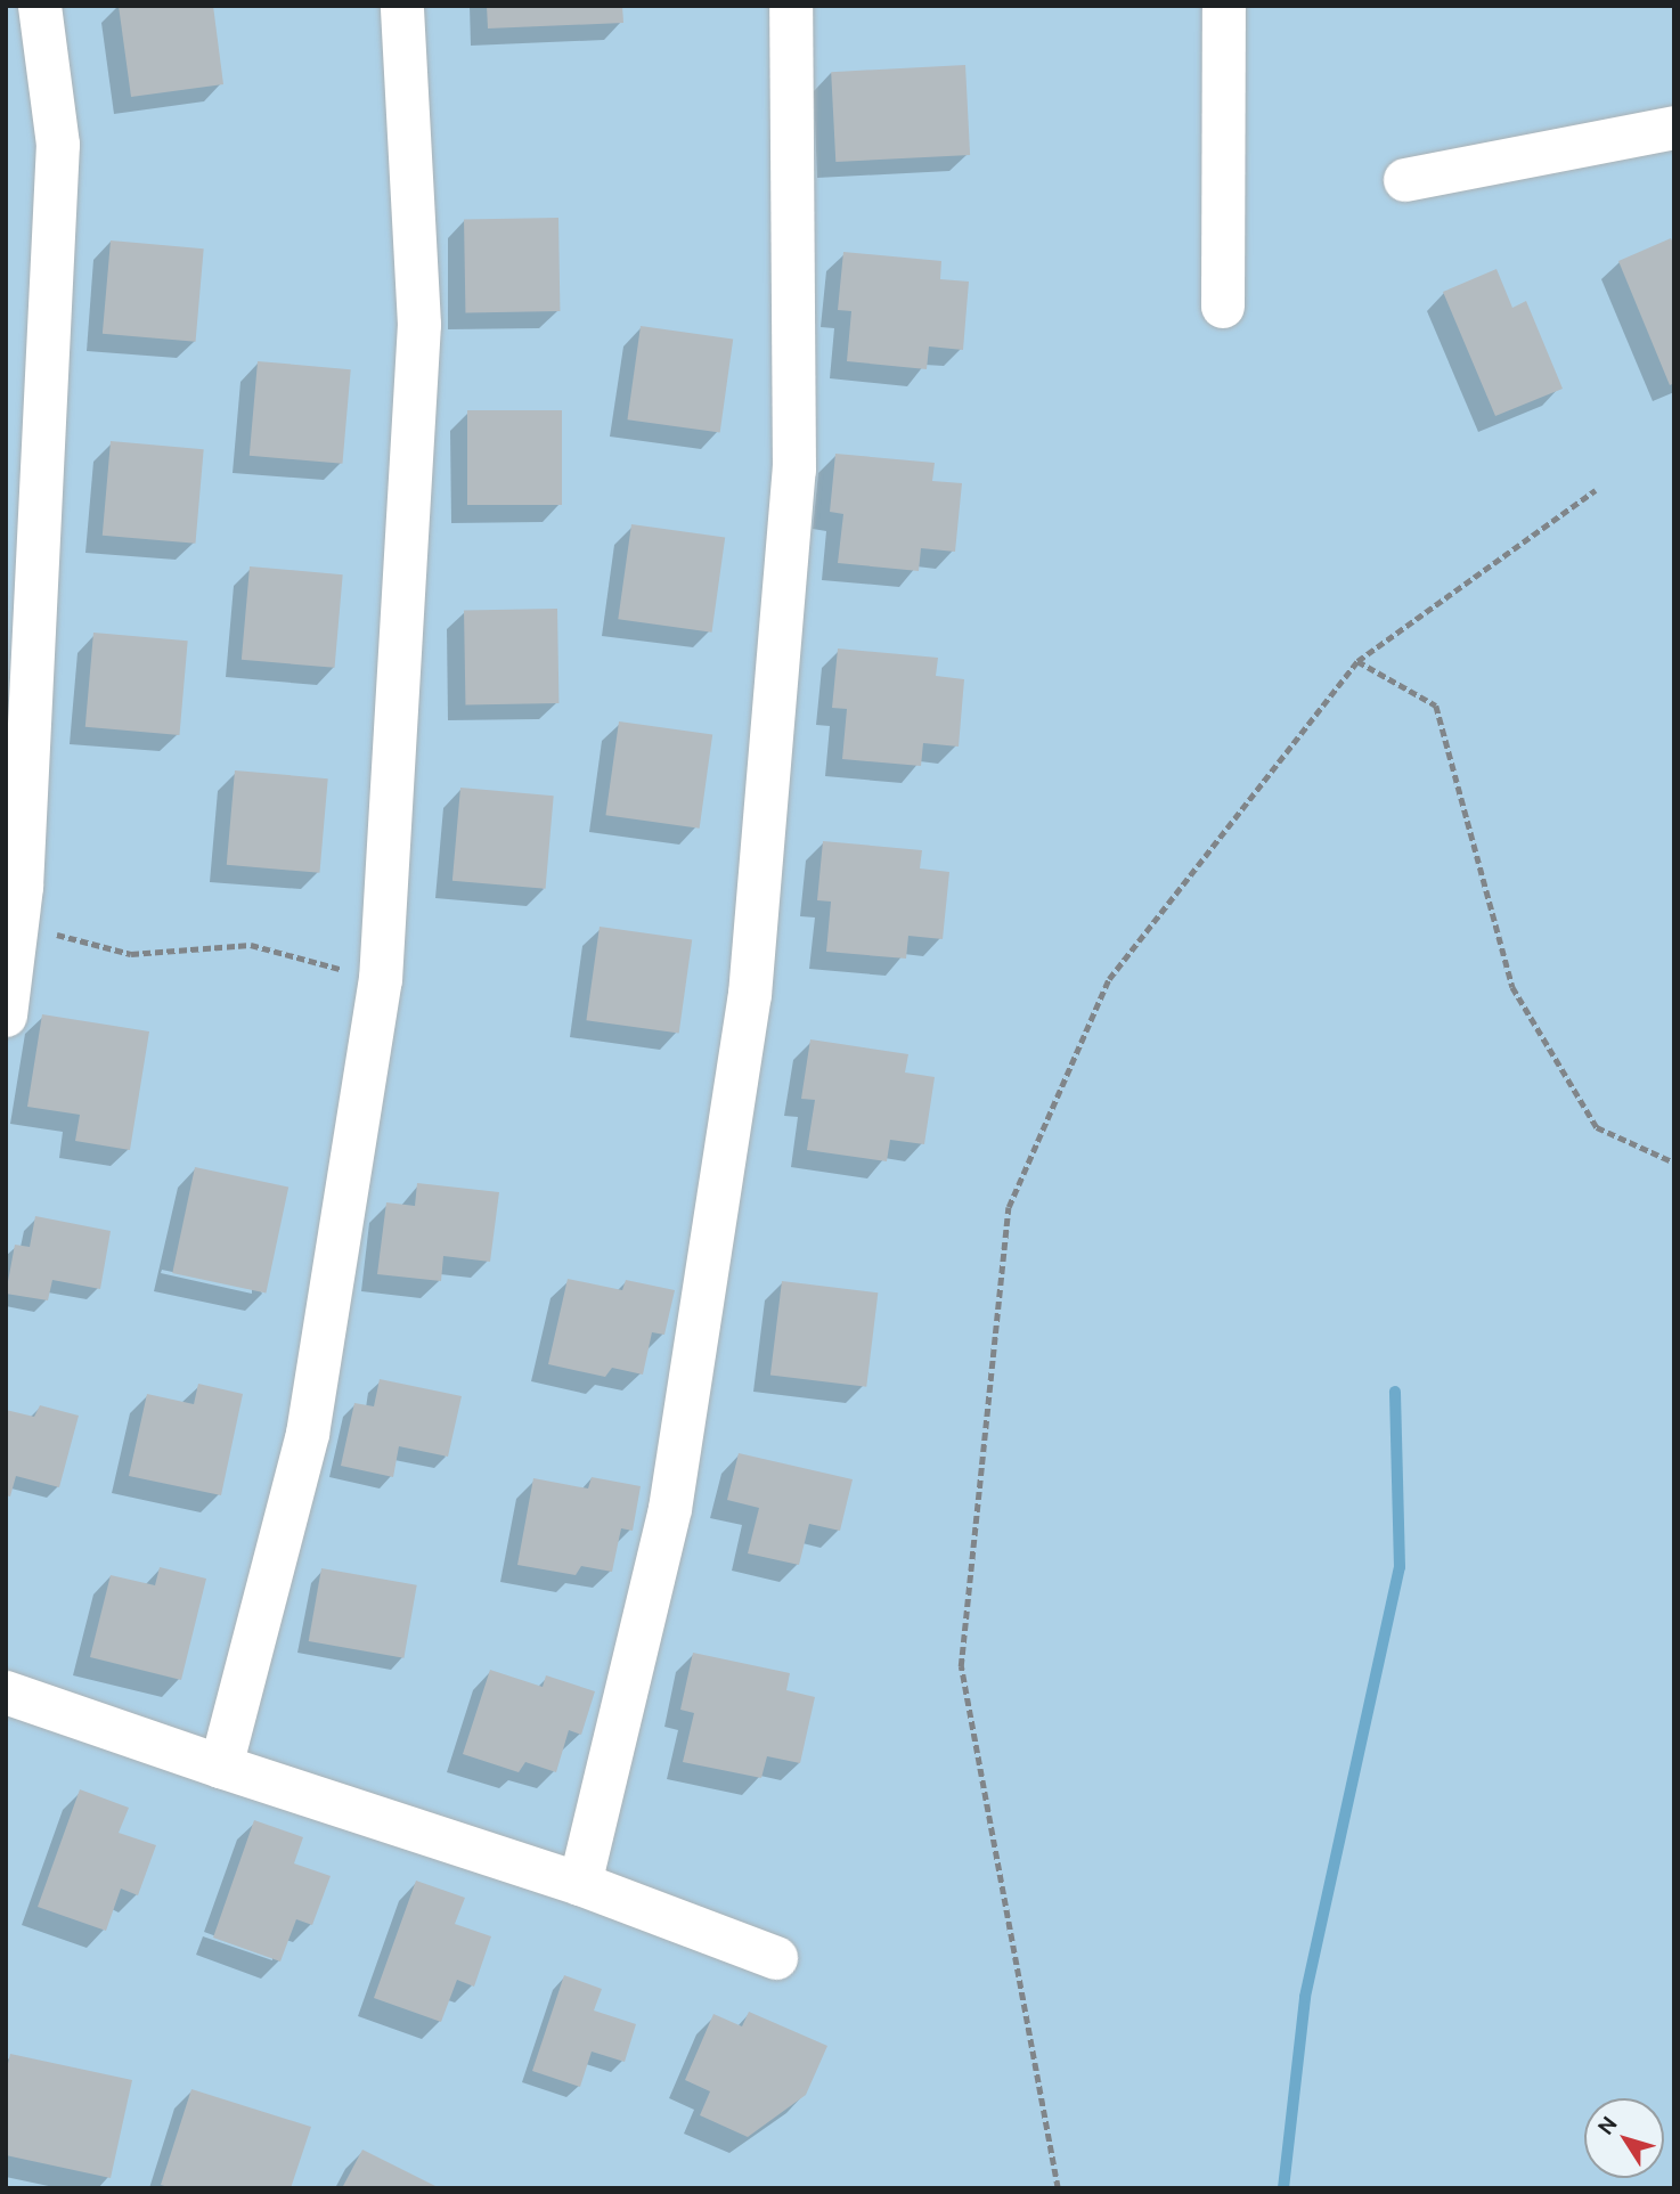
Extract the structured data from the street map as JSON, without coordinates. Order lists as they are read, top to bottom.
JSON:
{
  "north": "top left"
}
